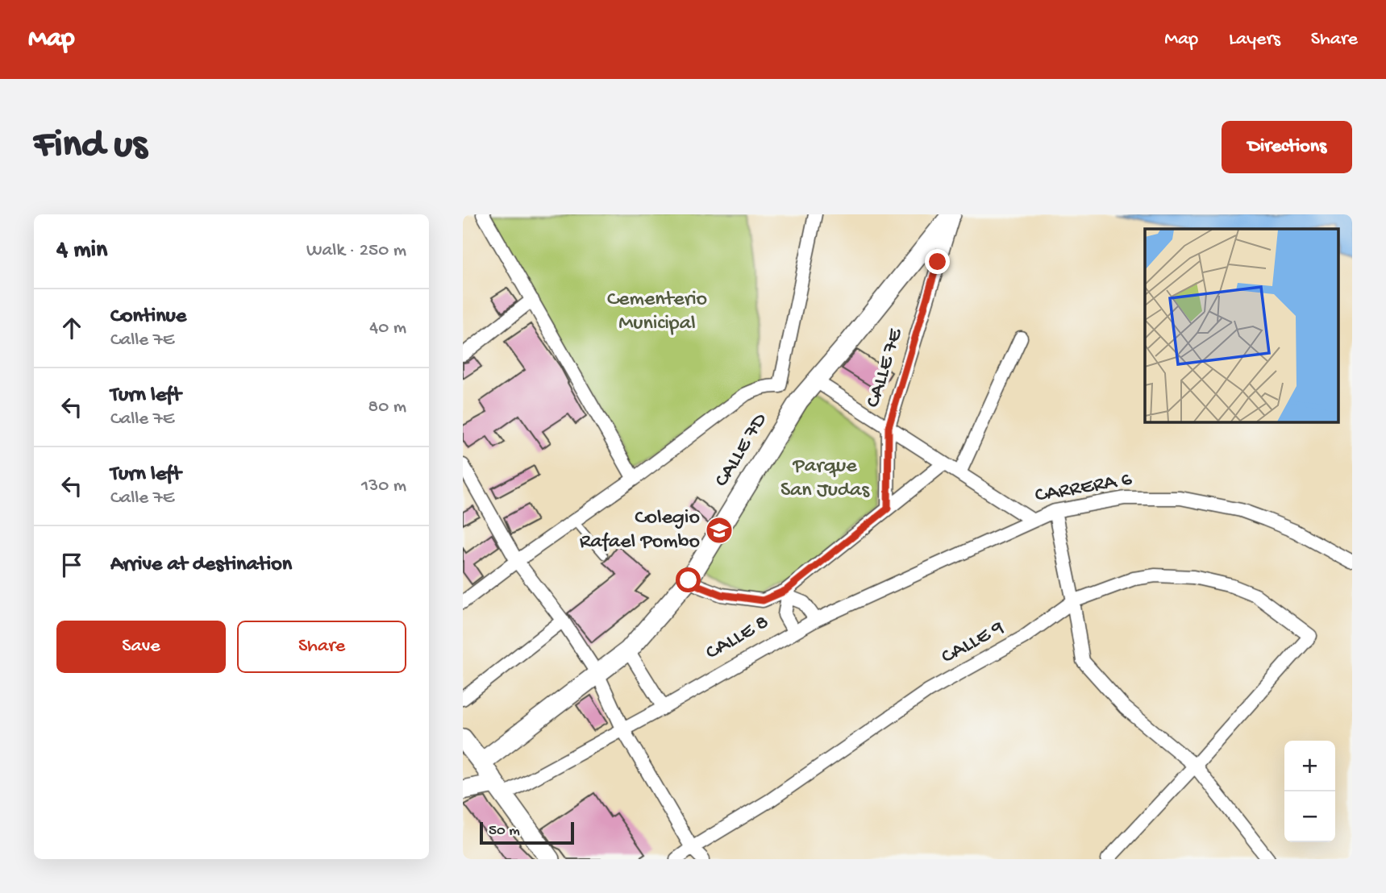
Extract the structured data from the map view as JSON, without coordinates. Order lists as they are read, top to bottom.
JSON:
{
  "streets": {
    "main road": ["CALLE 7D", "CALLE 8"],
    "street": ["CALLE 7E", "CARRERA 6", "CALLE 9"]
  },
  "crossings": [
    ["CALLE 7E", "CALLE 7D"],
    ["CALLE 7E", "CARRERA 6"],
    ["CALLE 7D", "CARRERA 6"],
    ["CARRERA 6", "CALLE 8"]
  ],
  "parks": ["Cementerio Municipal", "Parque San Judas"],
  "places": {
    "school or university": ["Colegio Rafael Pombo"]
  },
  "scale_bar": "50 m",
  "page": {
    "header": "Map",
    "nav": ["Map", "Layers", "Share"],
    "buttons": [
      "Directions",
      ["Save", "Share"]
    ],
    "title": "Find us",
    "heading": ["4 min", "Walk · 250 m"],
    "list": [
      ["Continue", "Calle 7E", "40 m"],
      ["Turn left", "Calle 7E", "80 m"],
      ["Turn left", "Calle 7E", "130 m"],
      "Arrive at destination"
    ],
    "map_buttons": ["+", "−"],
    "scale": "50 m"
  }
}
